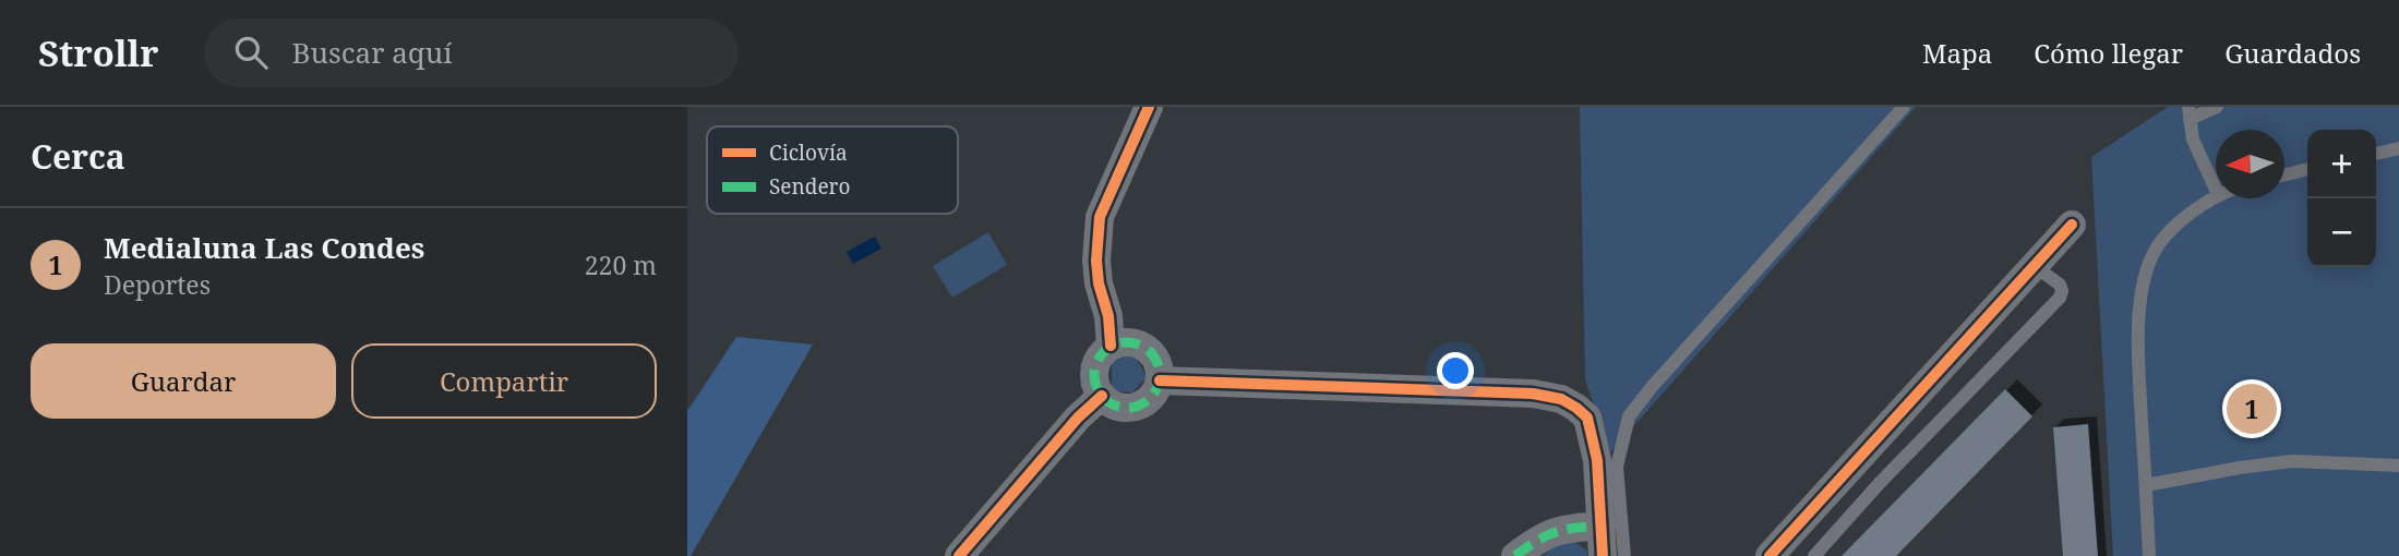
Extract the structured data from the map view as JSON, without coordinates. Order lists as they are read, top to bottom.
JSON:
{
  "legend": ["Ciclovía", "Sendero"],
  "north": "left",
  "page": {
    "header": "Strollr",
    "search": "Buscar aquí",
    "nav": ["Mapa", "Cómo llegar", "Guardados"],
    "heading": "Cerca",
    "map_buttons": ["+", "−"],
    "list": [
      {
        "mark": "1",
        "name": "Medialuna Las Condes",
        "note": "Deportes",
        "value": "220 m"
      }
    ],
    "buttons": ["Guardar", "Compartir"],
    "pins": "1"
  }
}
